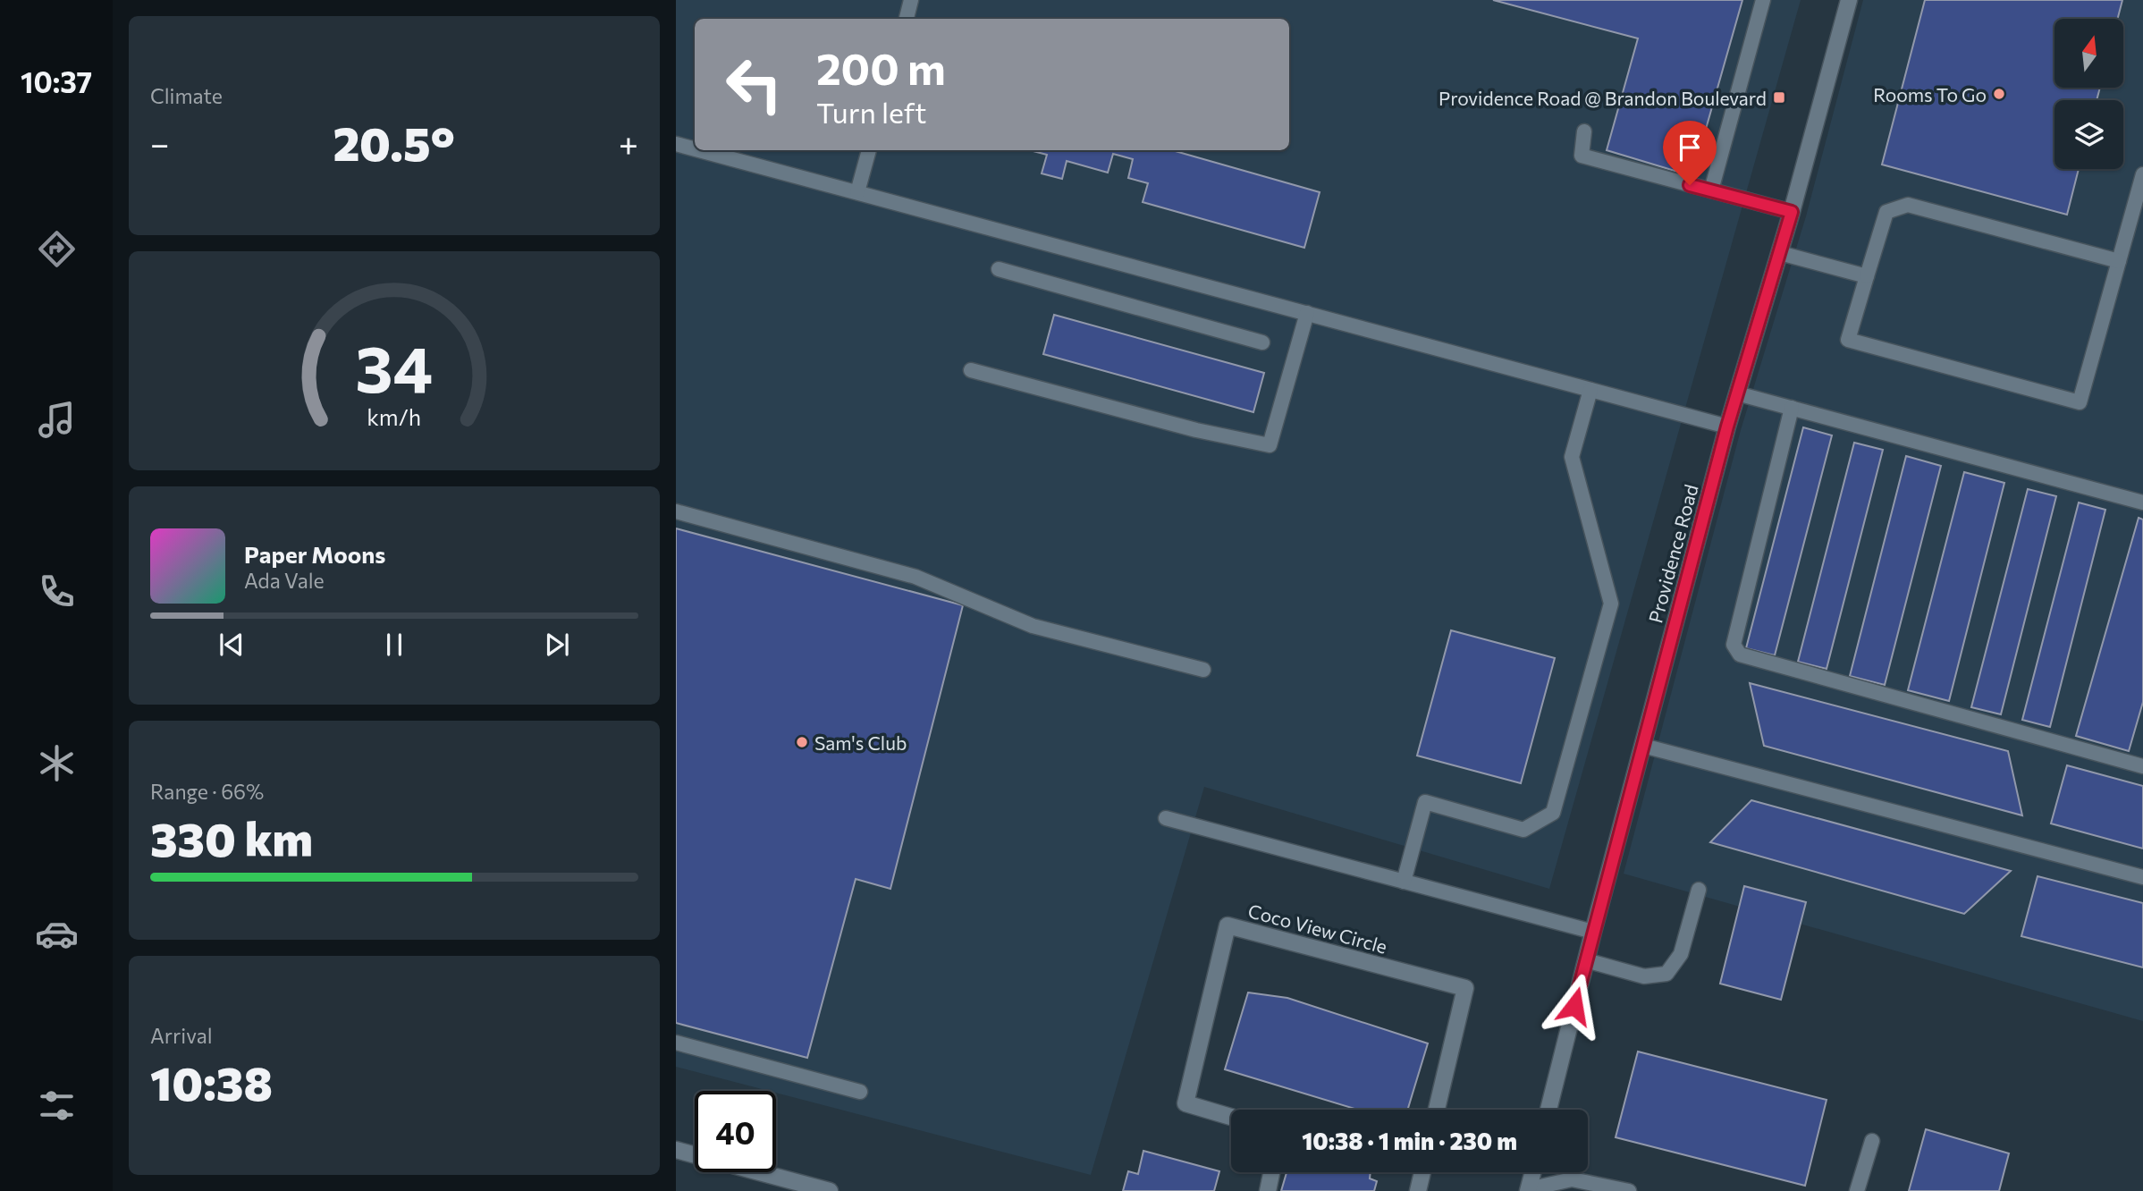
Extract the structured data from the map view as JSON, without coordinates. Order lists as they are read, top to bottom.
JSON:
{
  "streets": {
    "street": ["Providence Road", "Coco View Circle"]
  },
  "places": {
    "other": ["Rooms To Go", "Sam's Club"],
    "transit": ["Providence Road @ Brandon Boulevard"]
  },
  "north": "top",
  "page": {
    "tabs": "10:37",
    "tile": [
      "Climate",
      ["Range · 66%", "330 km"],
      ["Arrival", "10:38"]
    ],
    "turn": ["200 m", "Turn left"],
    "heat": ["−", "20.5°", "+"],
    "song": ["Paper Moons", "Ada Vale"],
    "limit": "40",
    "trip": "10:38 · 1 min · 230 m",
    "gauge": ["34", "km/h"]
  }
}
